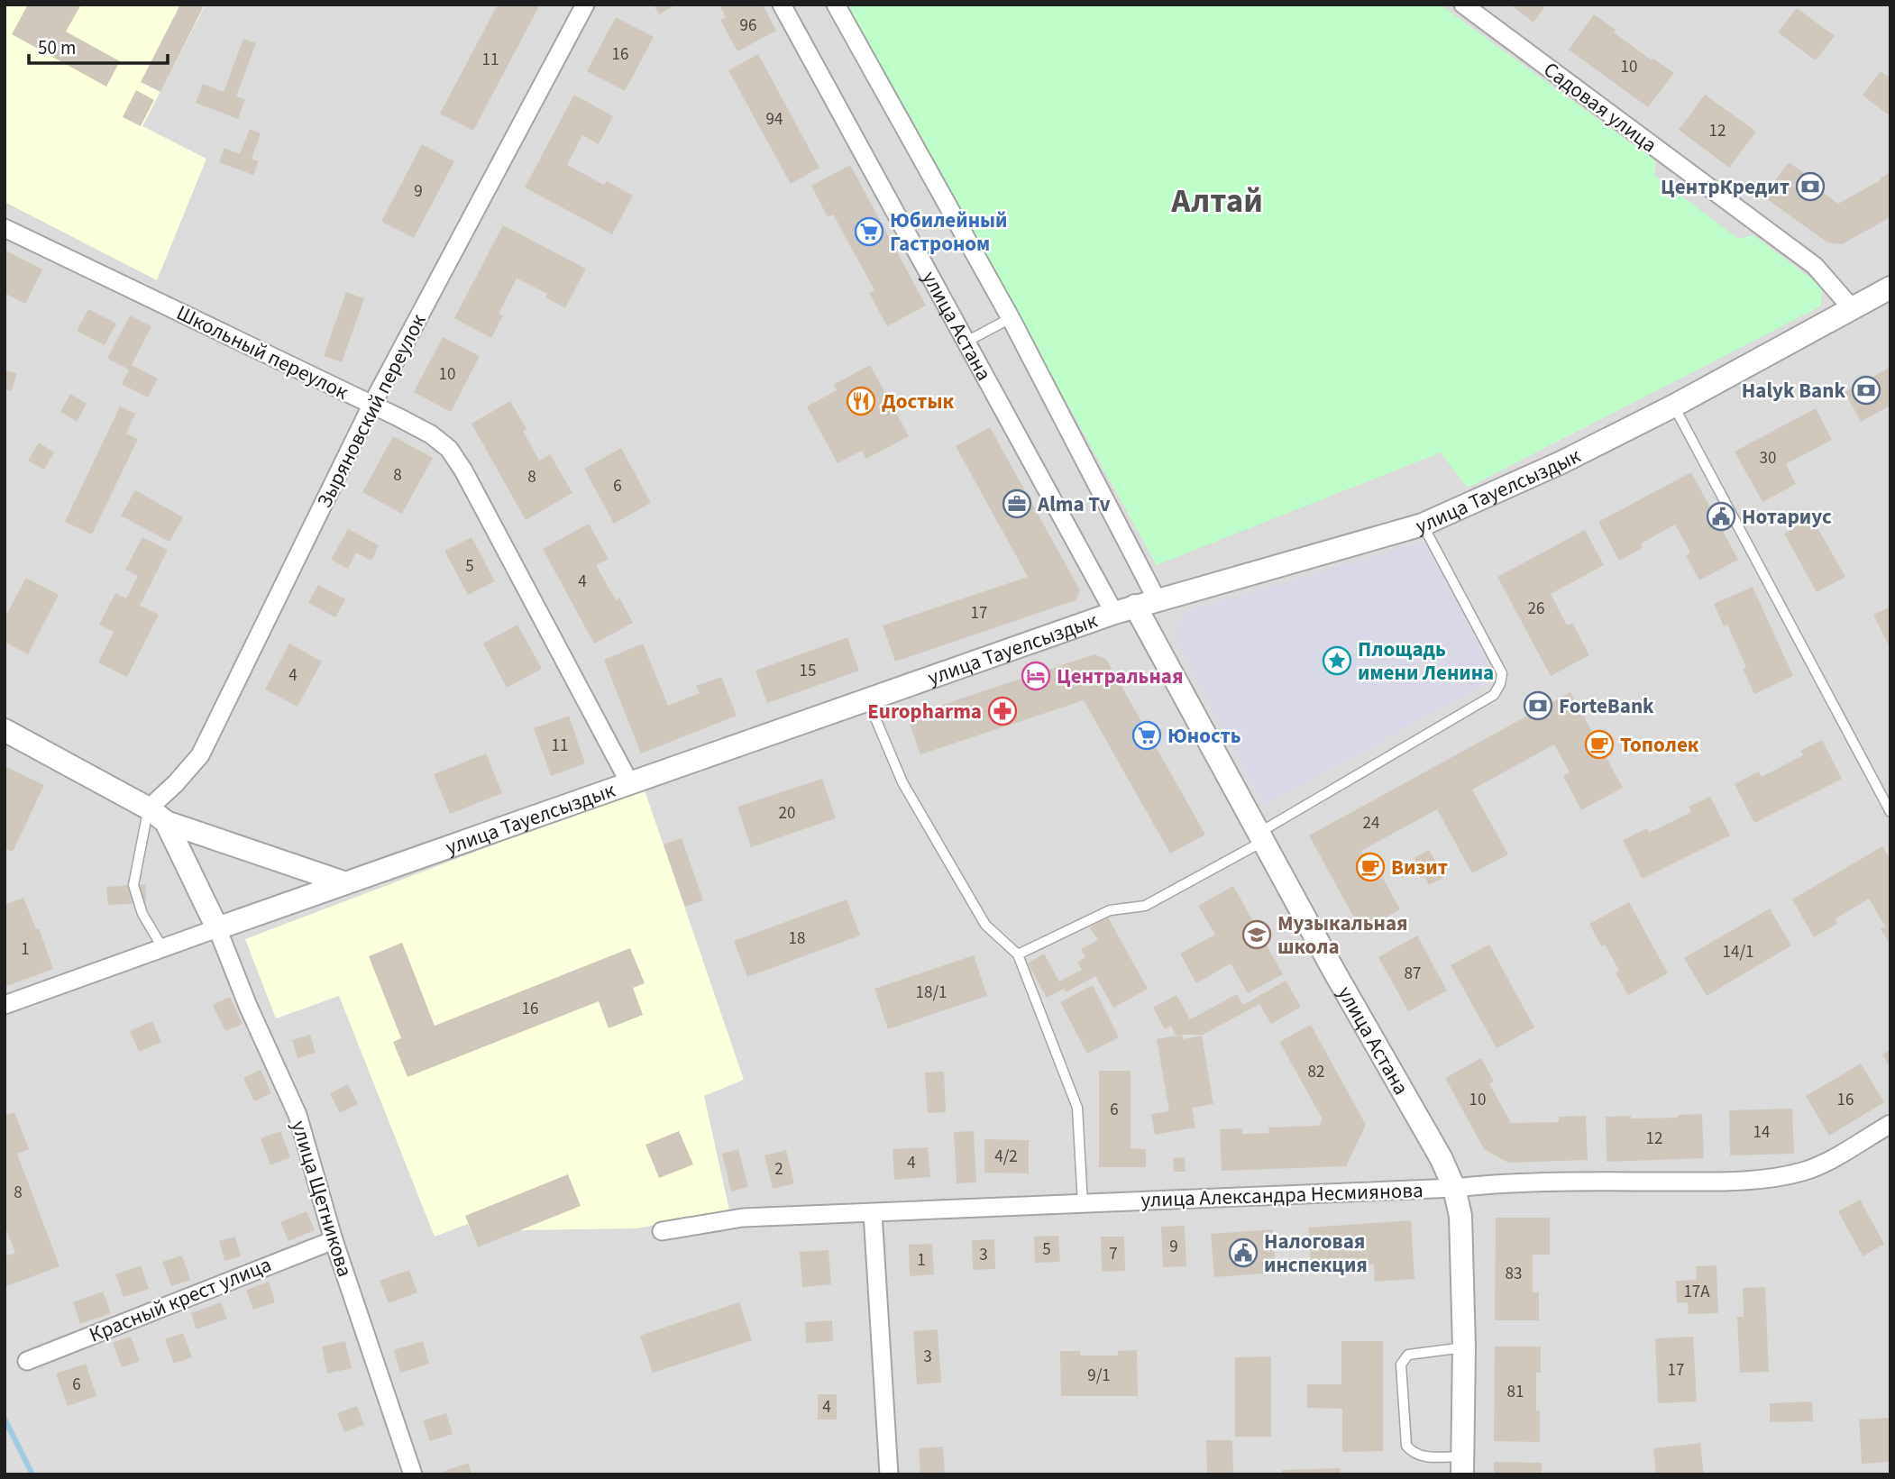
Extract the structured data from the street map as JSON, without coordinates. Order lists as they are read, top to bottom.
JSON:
{
  "streets": {
    "street": [
      "Садовая улица",
      "улица Астана",
      "Школьный переулок",
      "Зыряновский переулок",
      "улица Тауелсыздык",
      "улица Александра Несмиянова",
      "улица Щетникова",
      "Красный крест улица"
    ]
  },
  "crossings": [
    ["Садовая улица", "улица Тауелсыздык"],
    ["улица Астана", "улица Тауелсыздык"],
    ["улица Астана", "улица Александра Несмиянова"],
    ["Школьный переулок", "Зыряновский переулок"],
    ["Школьный переулок", "улица Тауелсыздык"],
    ["улица Тауелсыздык", "улица Щетникова"],
    ["улица Щетникова", "Красный крест улица"]
  ],
  "districts": ["Алтай"],
  "places": {
    "bank": ["ЦентрКредит", "Halyk Bank", "ForteBank"],
    "supermarket": ["Юбилейный Гастроном", "Юность"],
    "restaurant": ["Достык"],
    "office": ["Alma Tv"],
    "public building": ["Нотариус", "Налоговая инспекция"],
    "place": ["Площадь имени Ленина"],
    "hotel": ["Центральная"],
    "pharmacy": ["Europharma"],
    "cafe": ["Тополек", "Визит"],
    "school or university": ["Музыкальная школа"]
  },
  "house_numbers": [
    "96",
    "16",
    "11",
    "10",
    "94",
    "12",
    "9",
    "10",
    "30",
    "8",
    "8",
    "6",
    "5",
    "4",
    "26",
    "17",
    "15",
    "4",
    "11",
    "20",
    "24",
    "18",
    "1",
    "14/1",
    "87",
    "18/1",
    "16",
    "82",
    "10",
    "16",
    "6",
    "14",
    "12",
    "4/2",
    "4",
    "2",
    "8",
    "9",
    "5",
    "7",
    "3",
    "1",
    "83",
    "17А",
    "3",
    "17",
    "9/1",
    "6",
    "81",
    "4"
  ],
  "scale_bar": "50 m"
}
